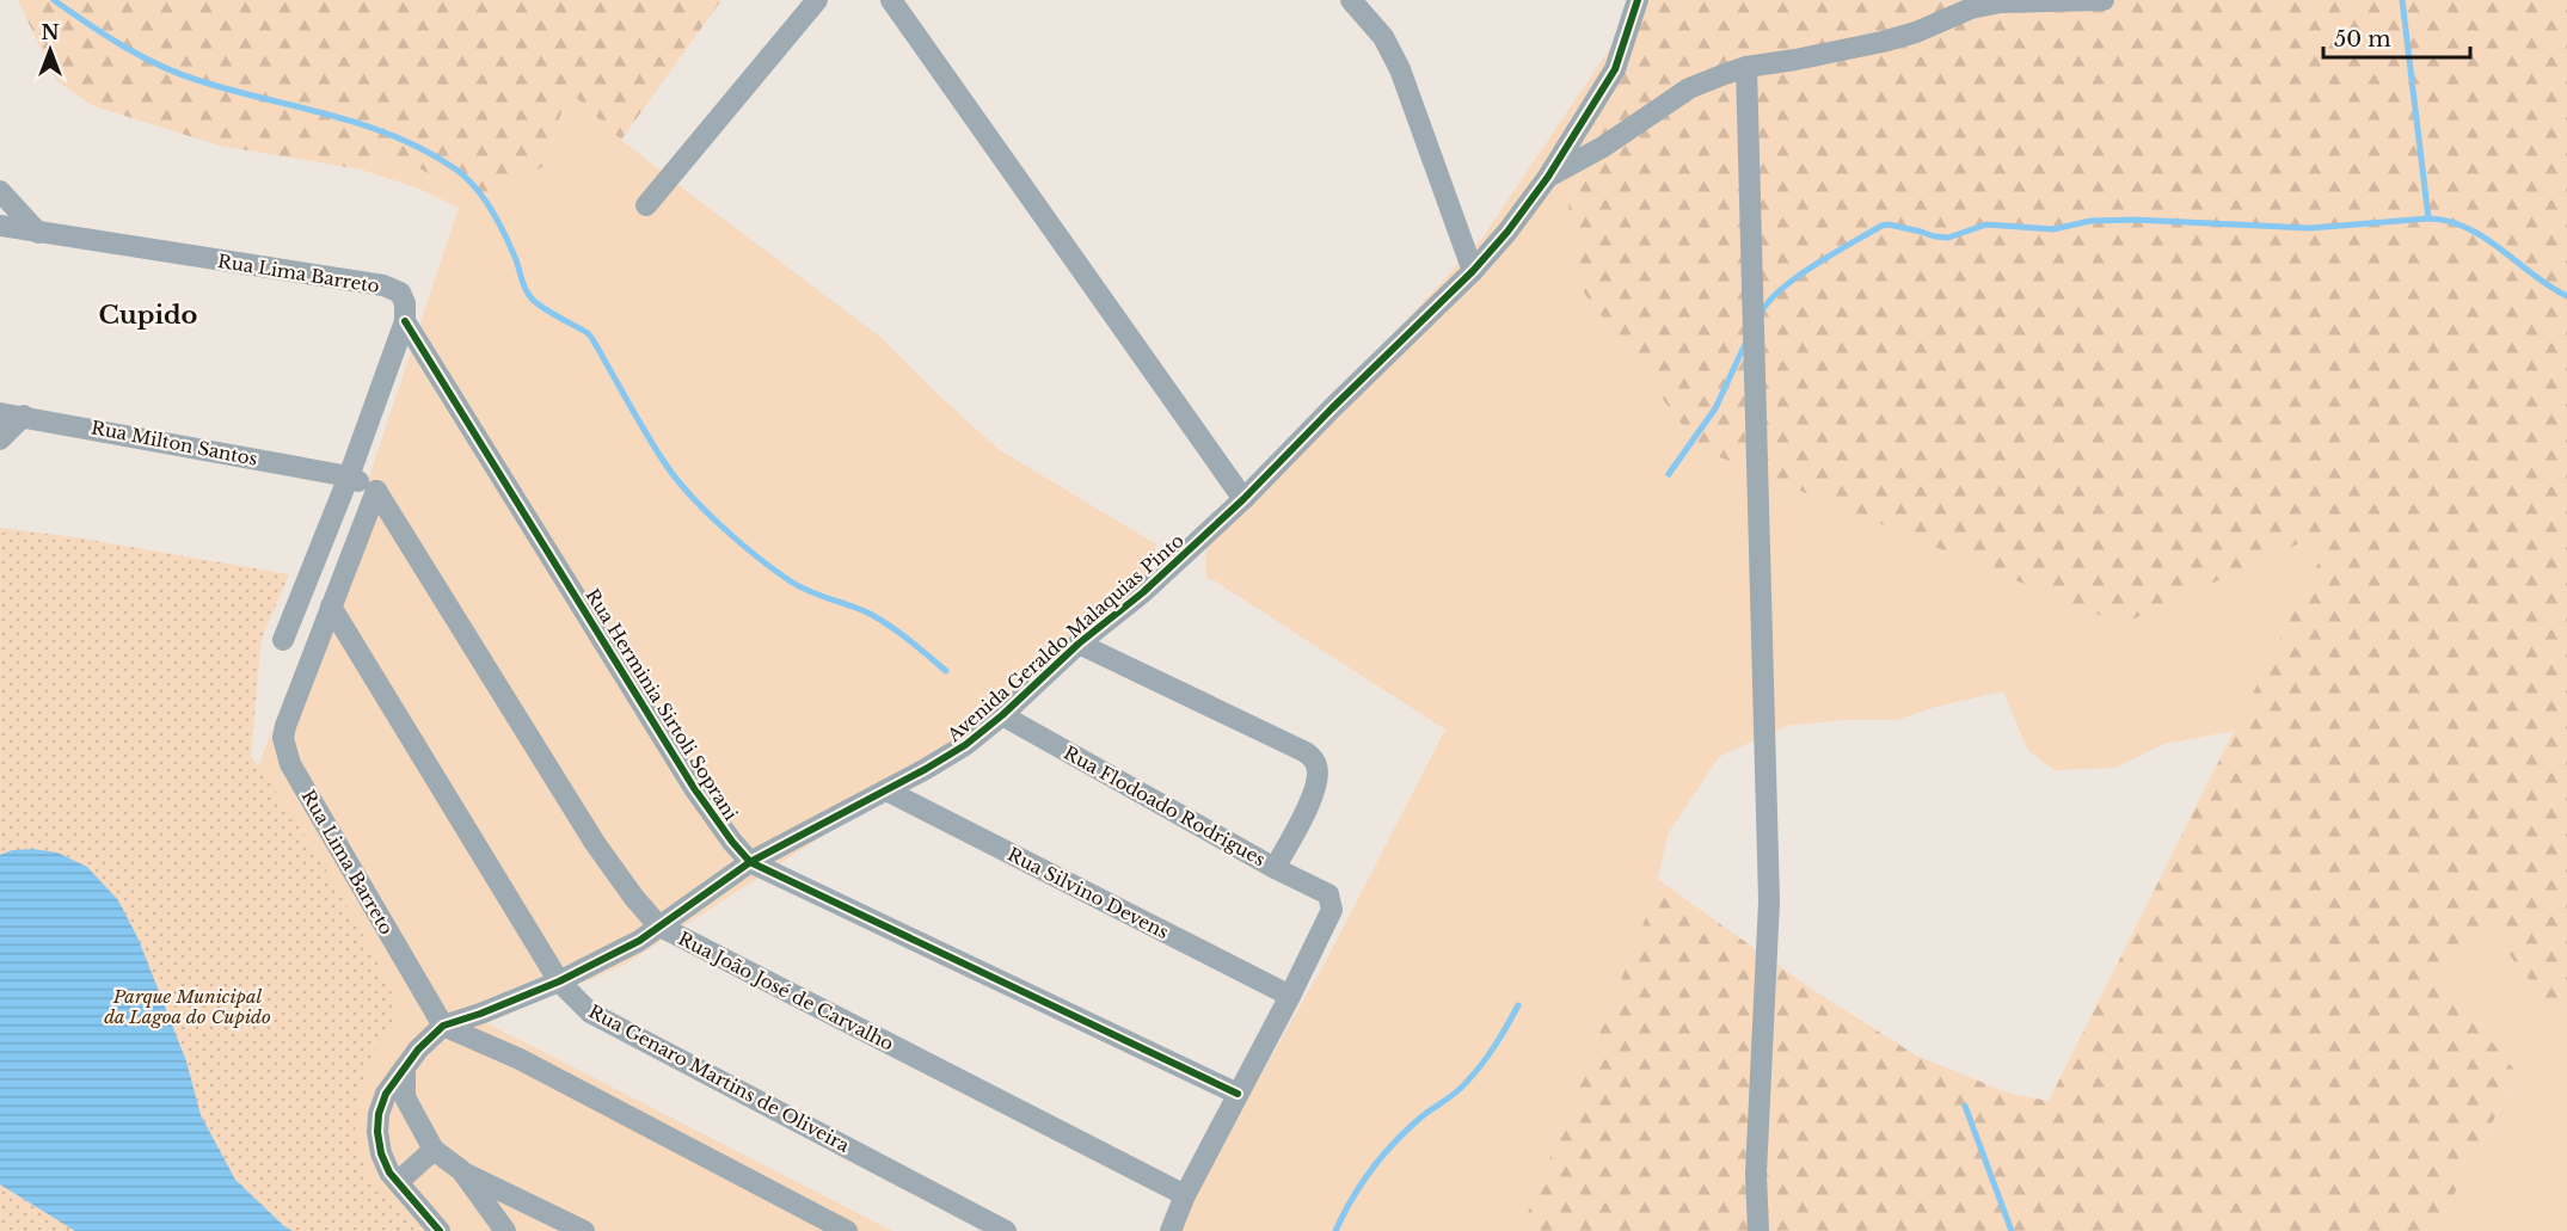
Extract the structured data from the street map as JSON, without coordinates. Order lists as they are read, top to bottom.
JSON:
{
  "streets": {
    "street": [
      "Rua Lima Barreto",
      "Rua Milton Santos",
      "Avenida Geraldo Malaquias Pinto",
      "Rua Herminia Sirtoli Soprani",
      "Rua Flodoado Rodrigues",
      "Rua Silvino Devens",
      "Rua João José de Carvalho",
      "Rua Genaro Martins de Oliveira"
    ]
  },
  "crossings": [
    ["Rua Lima Barreto", "Rua Milton Santos"],
    ["Rua Lima Barreto", "Avenida Geraldo Malaquias Pinto"],
    ["Rua Lima Barreto", "Rua Herminia Sirtoli Soprani"],
    ["Rua Lima Barreto", "Rua João José de Carvalho"],
    ["Rua Lima Barreto", "Rua Genaro Martins de Oliveira"],
    ["Rua Milton Santos", "Rua João José de Carvalho"],
    ["Avenida Geraldo Malaquias Pinto", "Rua Herminia Sirtoli Soprani"],
    ["Avenida Geraldo Malaquias Pinto", "Rua Flodoado Rodrigues"],
    ["Avenida Geraldo Malaquias Pinto", "Rua Silvino Devens"],
    ["Avenida Geraldo Malaquias Pinto", "Rua João José de Carvalho"],
    ["Avenida Geraldo Malaquias Pinto", "Rua Genaro Martins de Oliveira"],
    ["Rua Flodoado Rodrigues", "Rua Silvino Devens"]
  ],
  "districts": ["Cupido"],
  "parks": ["Parque Municipal da Lagoa do Cupido"],
  "scale_bar": "50 m",
  "north": "top"
}
